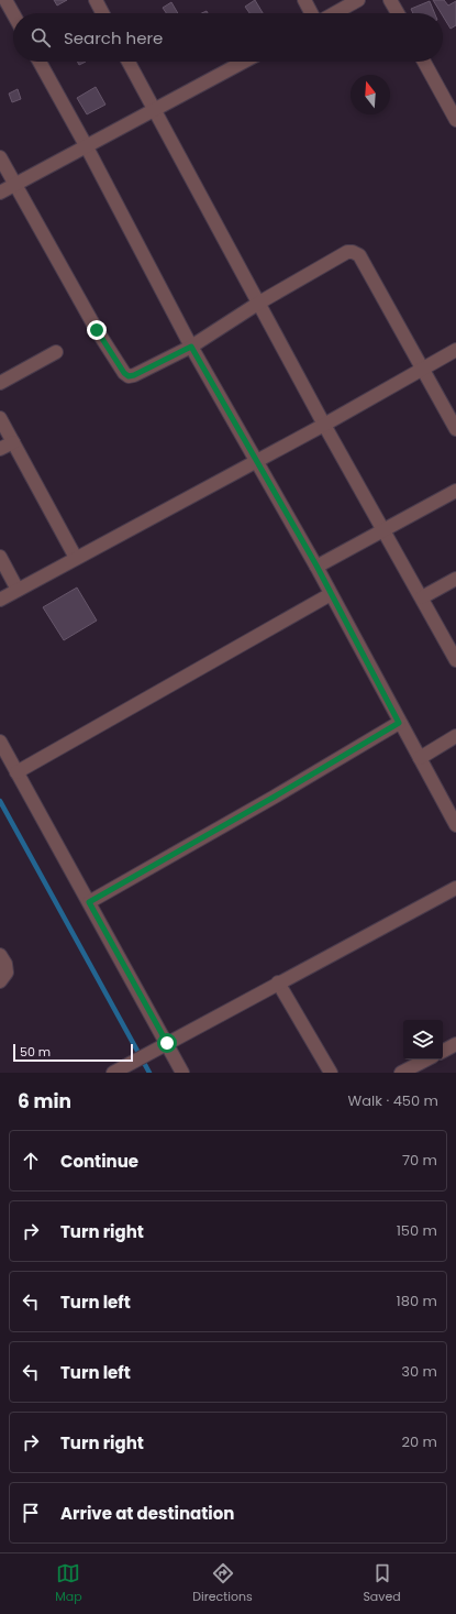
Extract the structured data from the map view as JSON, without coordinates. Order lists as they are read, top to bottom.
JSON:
{
  "scale_bar": "50 m",
  "north": "top",
  "page": {
    "search": "Search here",
    "scale": "50 m",
    "heading": ["6 min", "Walk · 450 m"],
    "list": [
      ["Continue", "70 m"],
      ["Turn right", "150 m"],
      ["Turn left", "180 m"],
      ["Turn left", "30 m"],
      ["Turn right", "20 m"],
      "Arrive at destination"
    ],
    "nav": ["Map", "Directions", "Saved"]
  }
}
